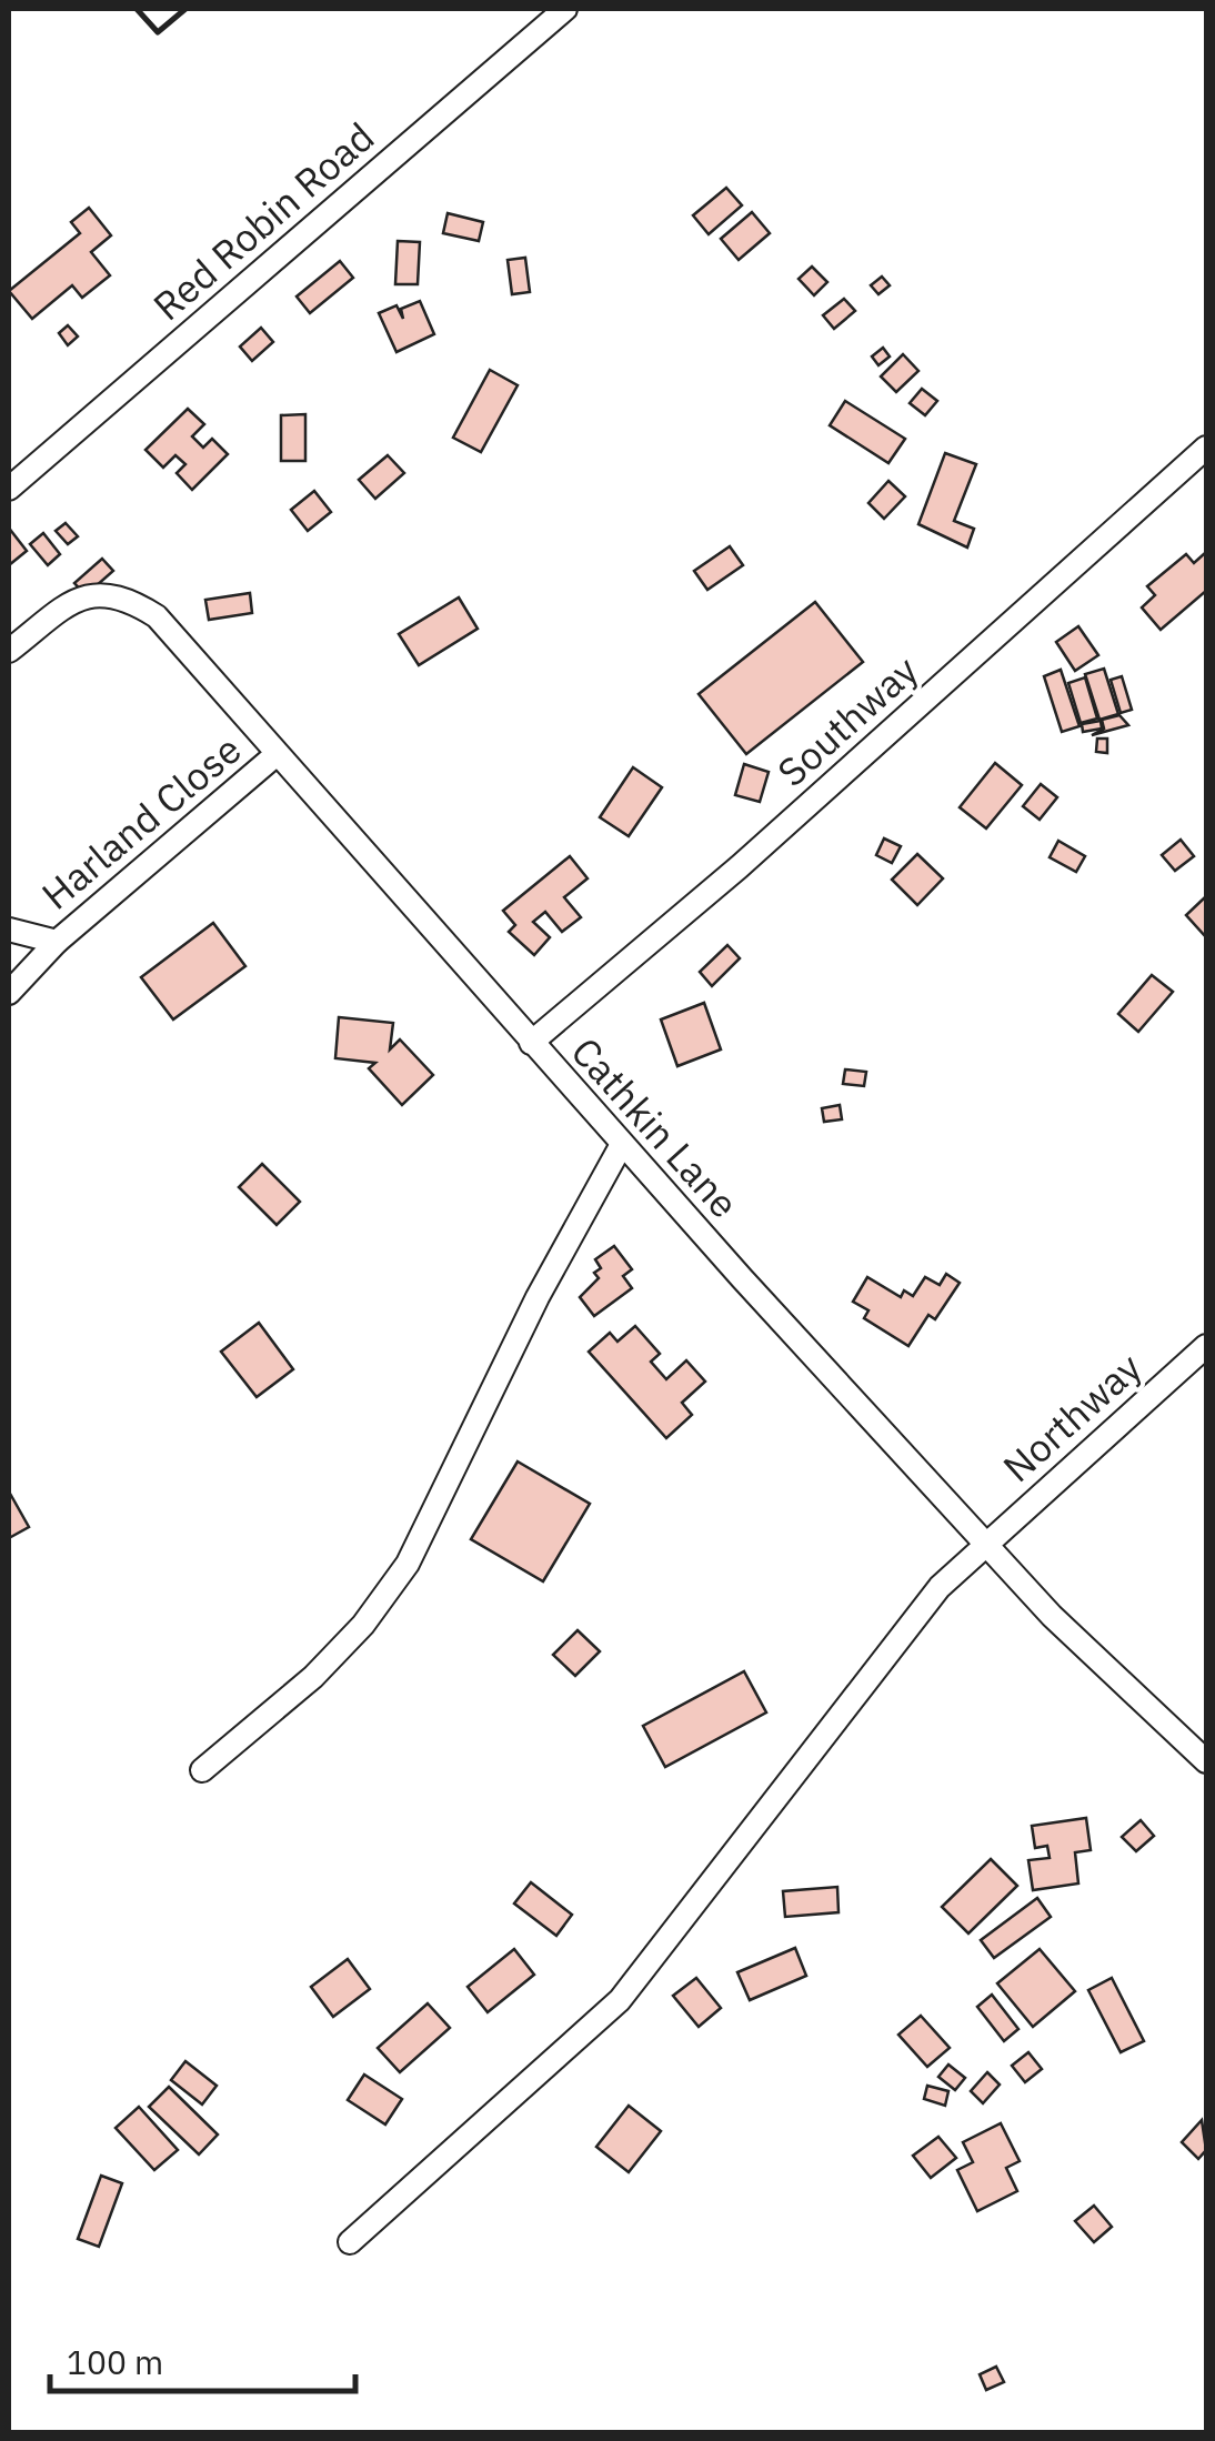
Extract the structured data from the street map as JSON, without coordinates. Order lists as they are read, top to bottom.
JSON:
{
  "streets": {
    "street": [
      "Red Robin Road",
      "Southway",
      "Harland Close",
      "Cathkin Lane",
      "Northway"
    ]
  },
  "crossings": [
    ["Southway", "Cathkin Lane"],
    ["Harland Close", "Cathkin Lane"],
    ["Cathkin Lane", "Northway"]
  ],
  "scale_bar": "100 m"
}
